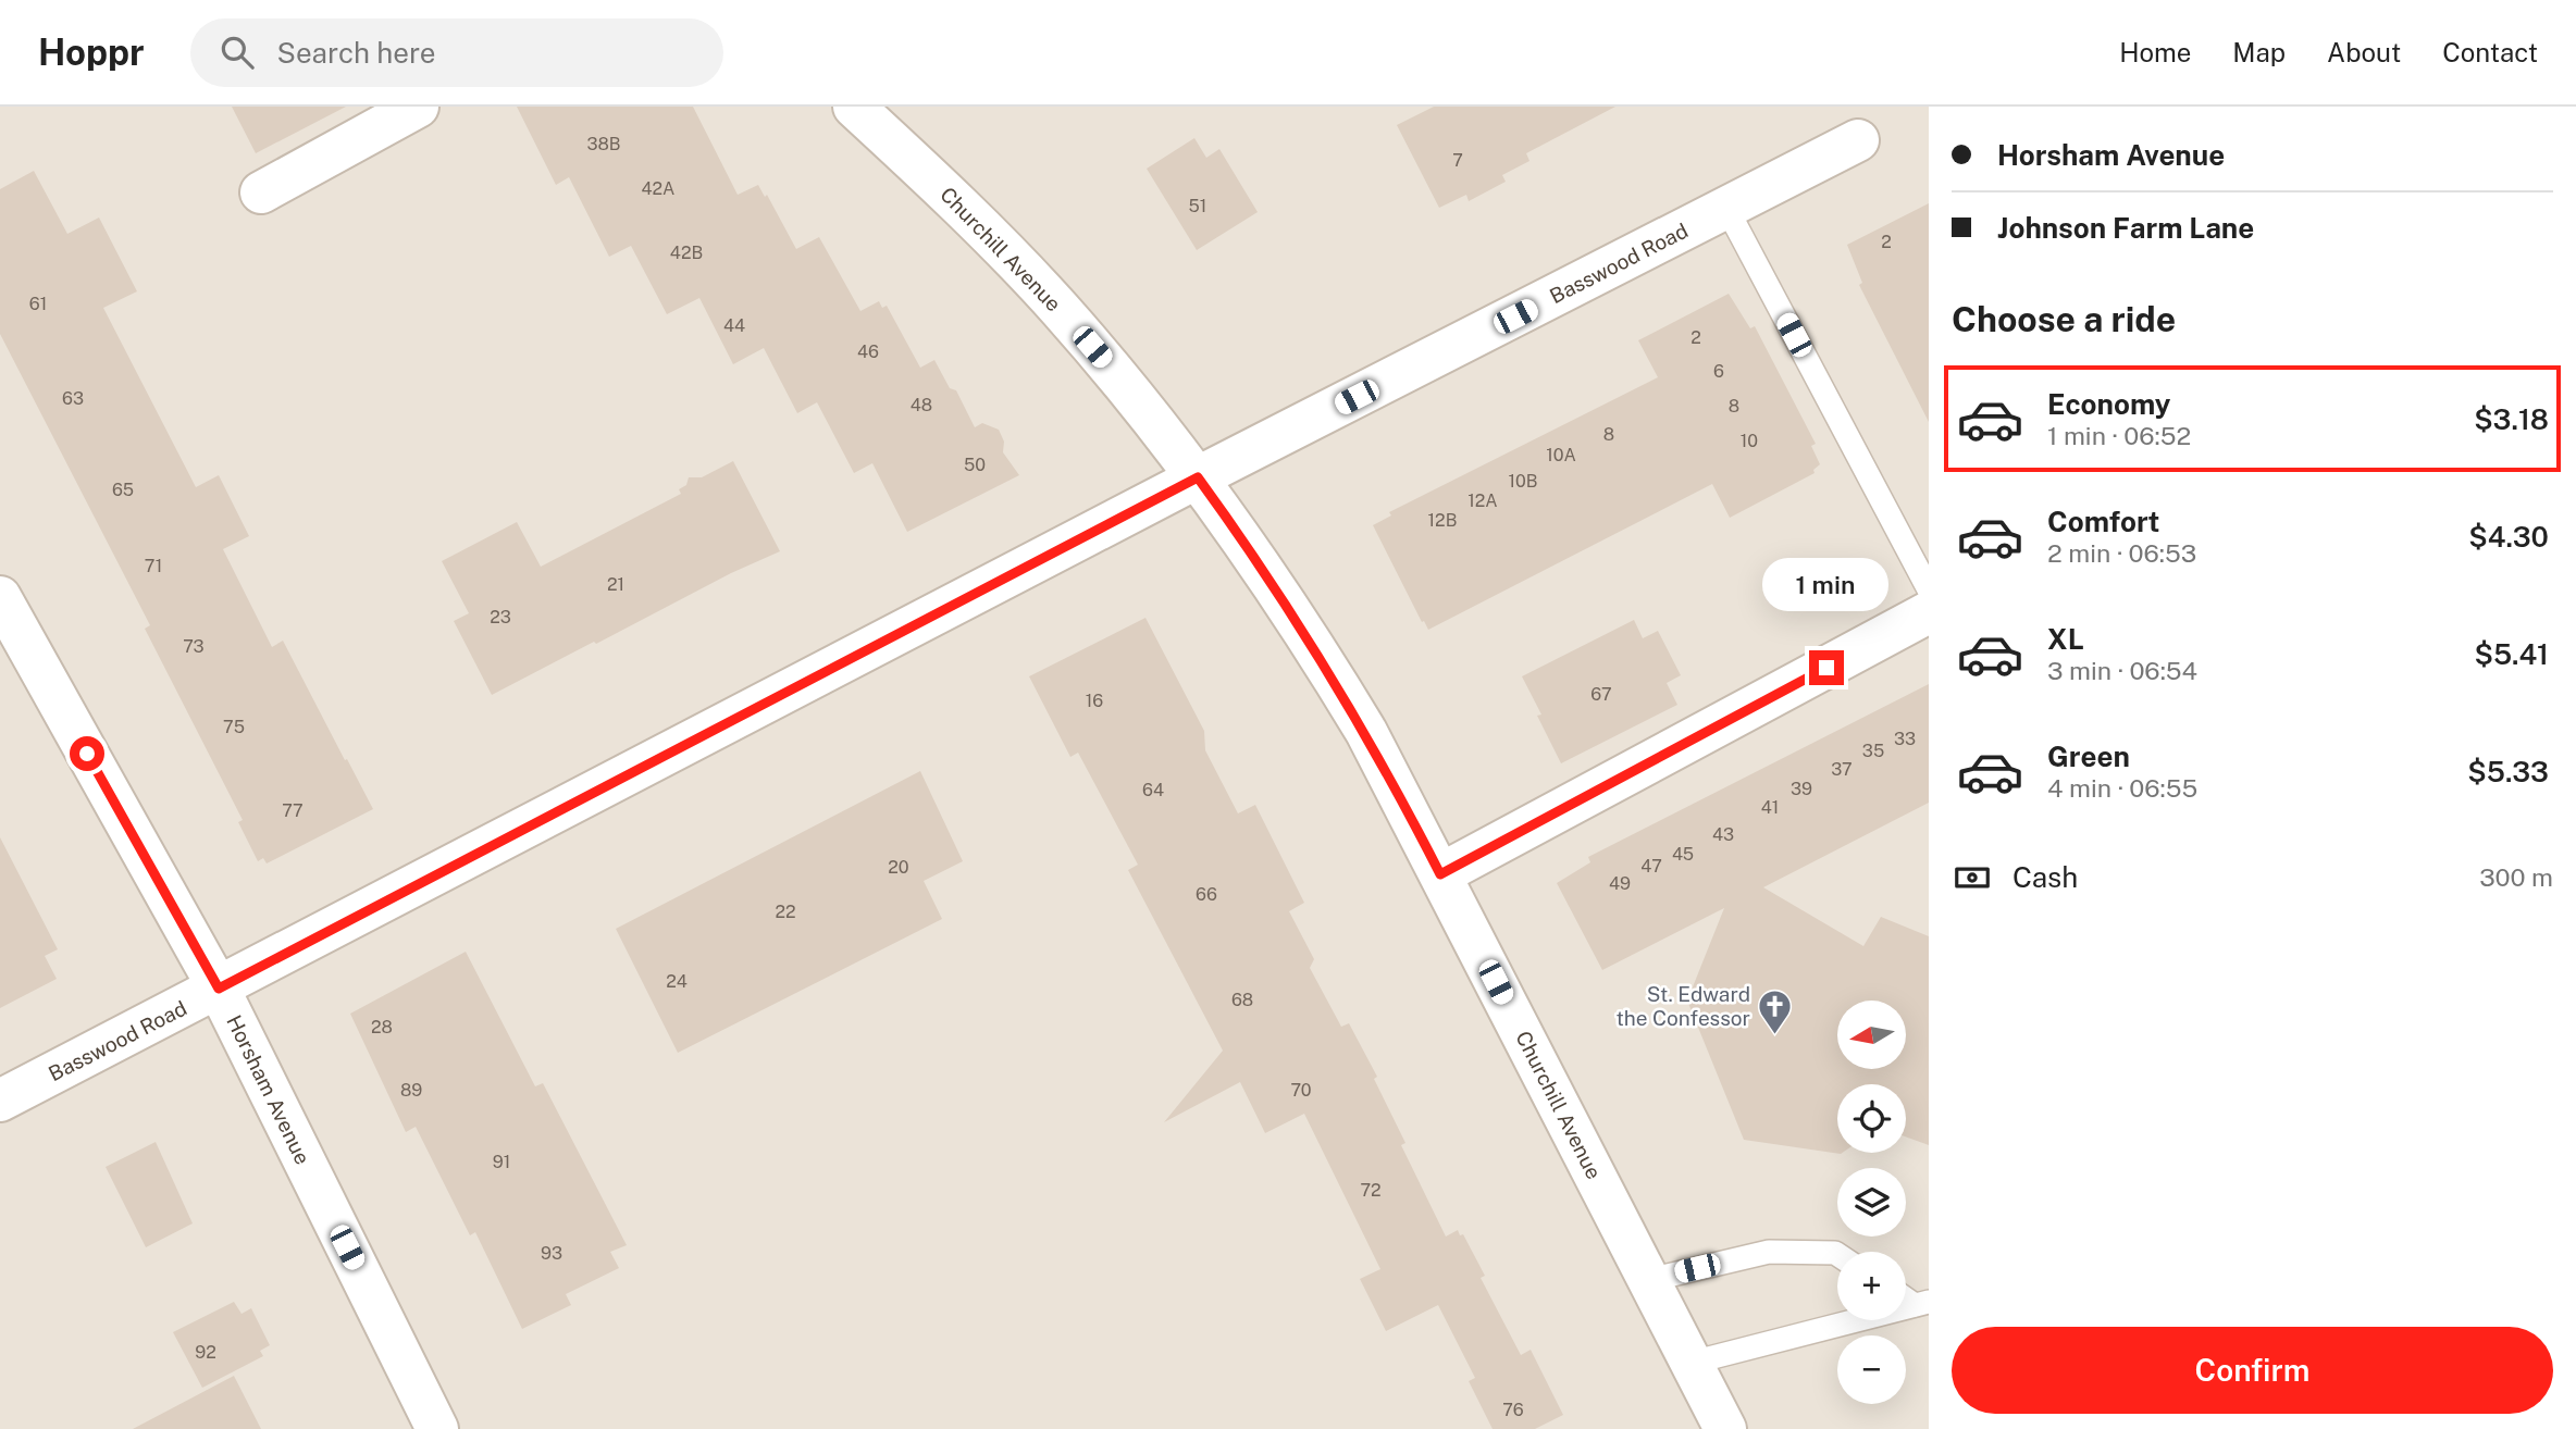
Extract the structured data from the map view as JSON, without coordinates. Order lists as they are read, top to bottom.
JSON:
{
  "streets": {
    "street": ["Churchill Avenue", "Basswood Road", "Horsham Avenue"]
  },
  "crossings": [
    ["Churchill Avenue", "Basswood Road"],
    ["Basswood Road", "Horsham Avenue"]
  ],
  "places": {
    "church": ["St. Edward the Confessor"]
  },
  "house_numbers": [
    "38B",
    "7",
    "42A",
    "51",
    "2",
    "42B",
    "61",
    "44",
    "2",
    "46",
    "6",
    "63",
    "48",
    "8",
    "8",
    "10",
    "10A",
    "50",
    "10B",
    "65",
    "12A",
    "12B",
    "71",
    "21",
    "23",
    "73",
    "67",
    "16",
    "75",
    "33",
    "35",
    "37",
    "39",
    "64",
    "41",
    "77",
    "43",
    "45",
    "47",
    "20",
    "49",
    "66",
    "22",
    "24",
    "68",
    "28",
    "89",
    "70",
    "91",
    "72",
    "93",
    "92",
    "76"
  ],
  "north": "left",
  "page": {
    "header": "Hoppr",
    "search": "Search here",
    "nav": [
      "Home",
      "Map",
      "About",
      "Contact"
    ],
    "banner": ["Horsham Avenue", "Johnson Farm Lane"],
    "heading": "Choose a ride",
    "list": [
      {
        "name": "Economy",
        "note": "1 min · 06:52",
        "value": "$3.18"
      },
      {
        "name": "Comfort",
        "note": "2 min · 06:53",
        "value": "$4.30"
      },
      {
        "name": "XL",
        "note": "3 min · 06:54",
        "value": "$5.41"
      },
      {
        "name": "Green",
        "note": "4 min · 06:55",
        "value": "$5.33"
      }
    ],
    "bubble": "1 min",
    "pay": ["Cash", "300 m"],
    "map_buttons": ["+", "−"],
    "buttons": "Confirm"
  }
}
